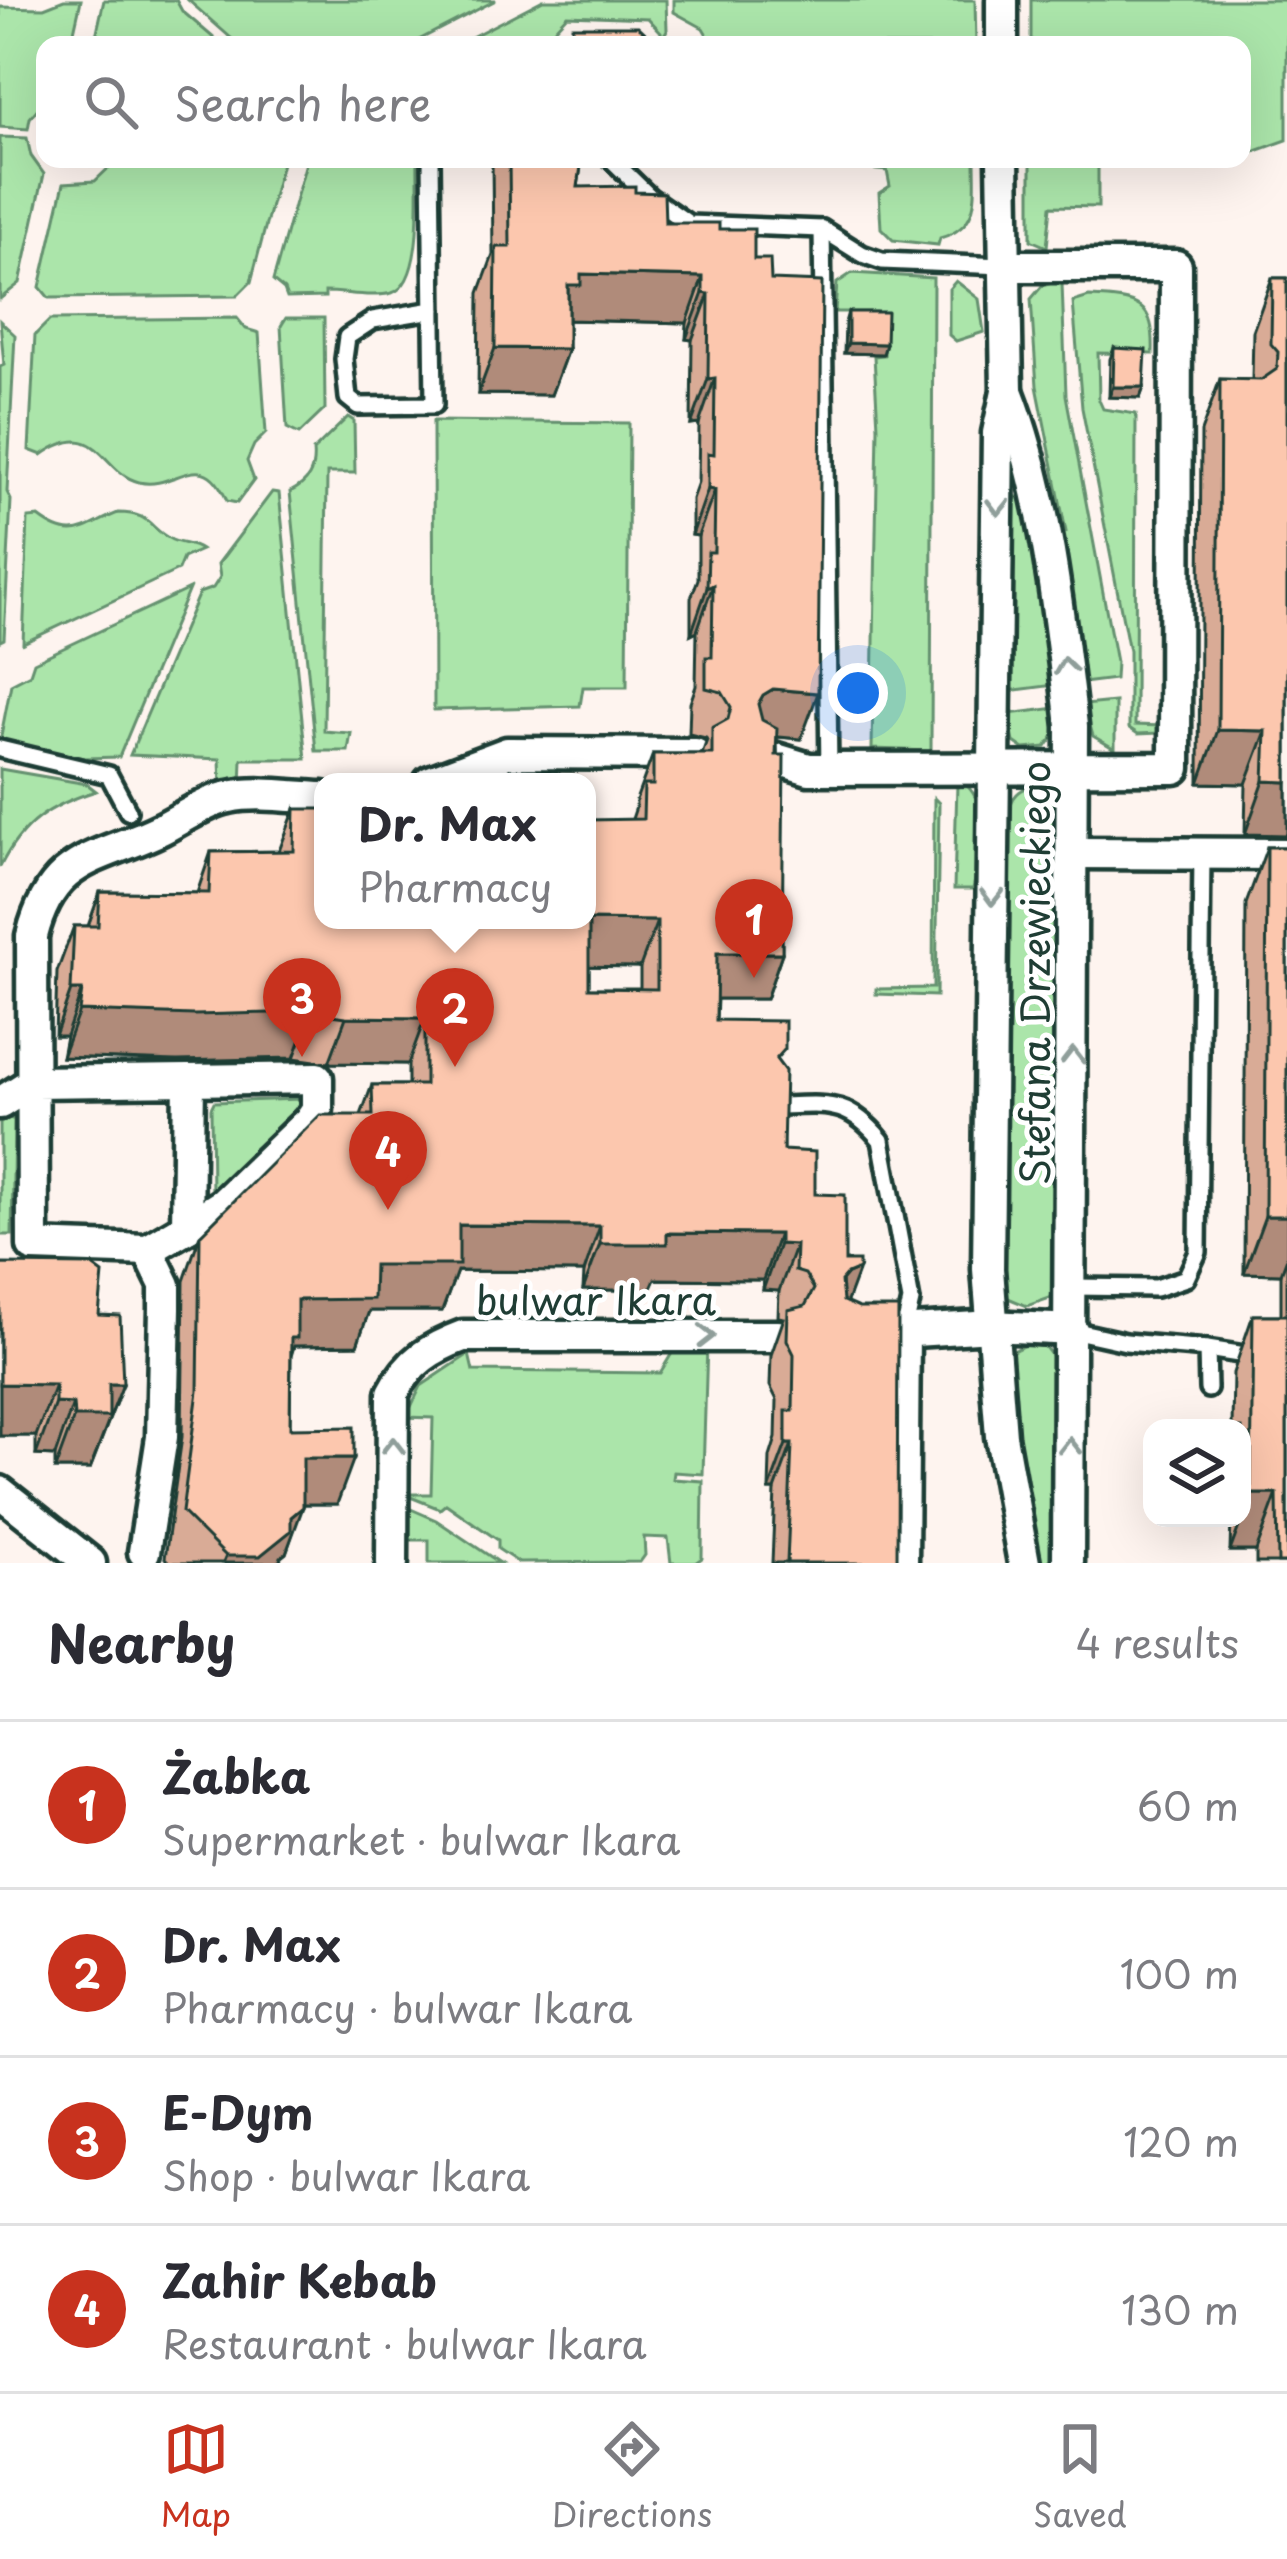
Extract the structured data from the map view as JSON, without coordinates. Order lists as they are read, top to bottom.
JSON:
{
  "streets": {
    "street": ["Stefana Drzewieckiego", "bulwar Ikara"]
  },
  "page": {
    "search": "Search here",
    "popup": ["Dr. Max", "Pharmacy"],
    "pins": [
      "1",
      "3",
      "2",
      "4"
    ],
    "heading": ["Nearby", "4 results"],
    "list": [
      {
        "mark": "1",
        "name": "Żabka",
        "note": "Supermarket · bulwar Ikara",
        "value": "60 m"
      },
      {
        "mark": "2",
        "name": "Dr. Max",
        "note": "Pharmacy · bulwar Ikara",
        "value": "100 m"
      },
      {
        "mark": "3",
        "name": "E-Dym",
        "note": "Shop · bulwar Ikara",
        "value": "120 m"
      },
      {
        "mark": "4",
        "name": "Zahir Kebab",
        "note": "Restaurant · bulwar Ikara",
        "value": "130 m"
      }
    ],
    "nav": ["Map", "Directions", "Saved"]
  }
}
